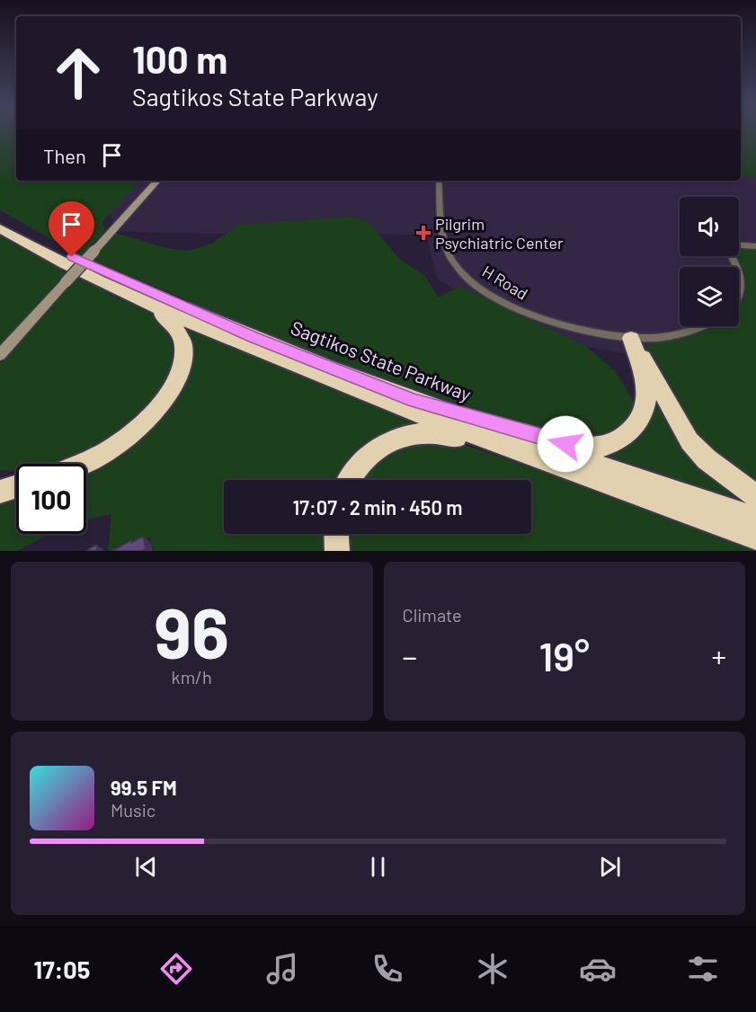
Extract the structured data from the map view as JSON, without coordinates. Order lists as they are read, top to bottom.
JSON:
{
  "streets": {
    "highway": ["Sagtikos State Parkway"],
    "street": ["H Road"]
  },
  "places": {
    "health": ["Pilgrim Psychiatric Center"]
  },
  "page": {
    "turn": ["100 m", "Sagtikos State Parkway"],
    "then": "Then",
    "limit": "100",
    "trip": "17:07 · 2 min · 450 m",
    "tile": [
      ["96", "km/h"],
      "Climate"
    ],
    "heat": ["−", "19°", "+"],
    "song": ["99.5 FM", "Music"],
    "tabs": "17:05"
  }
}
